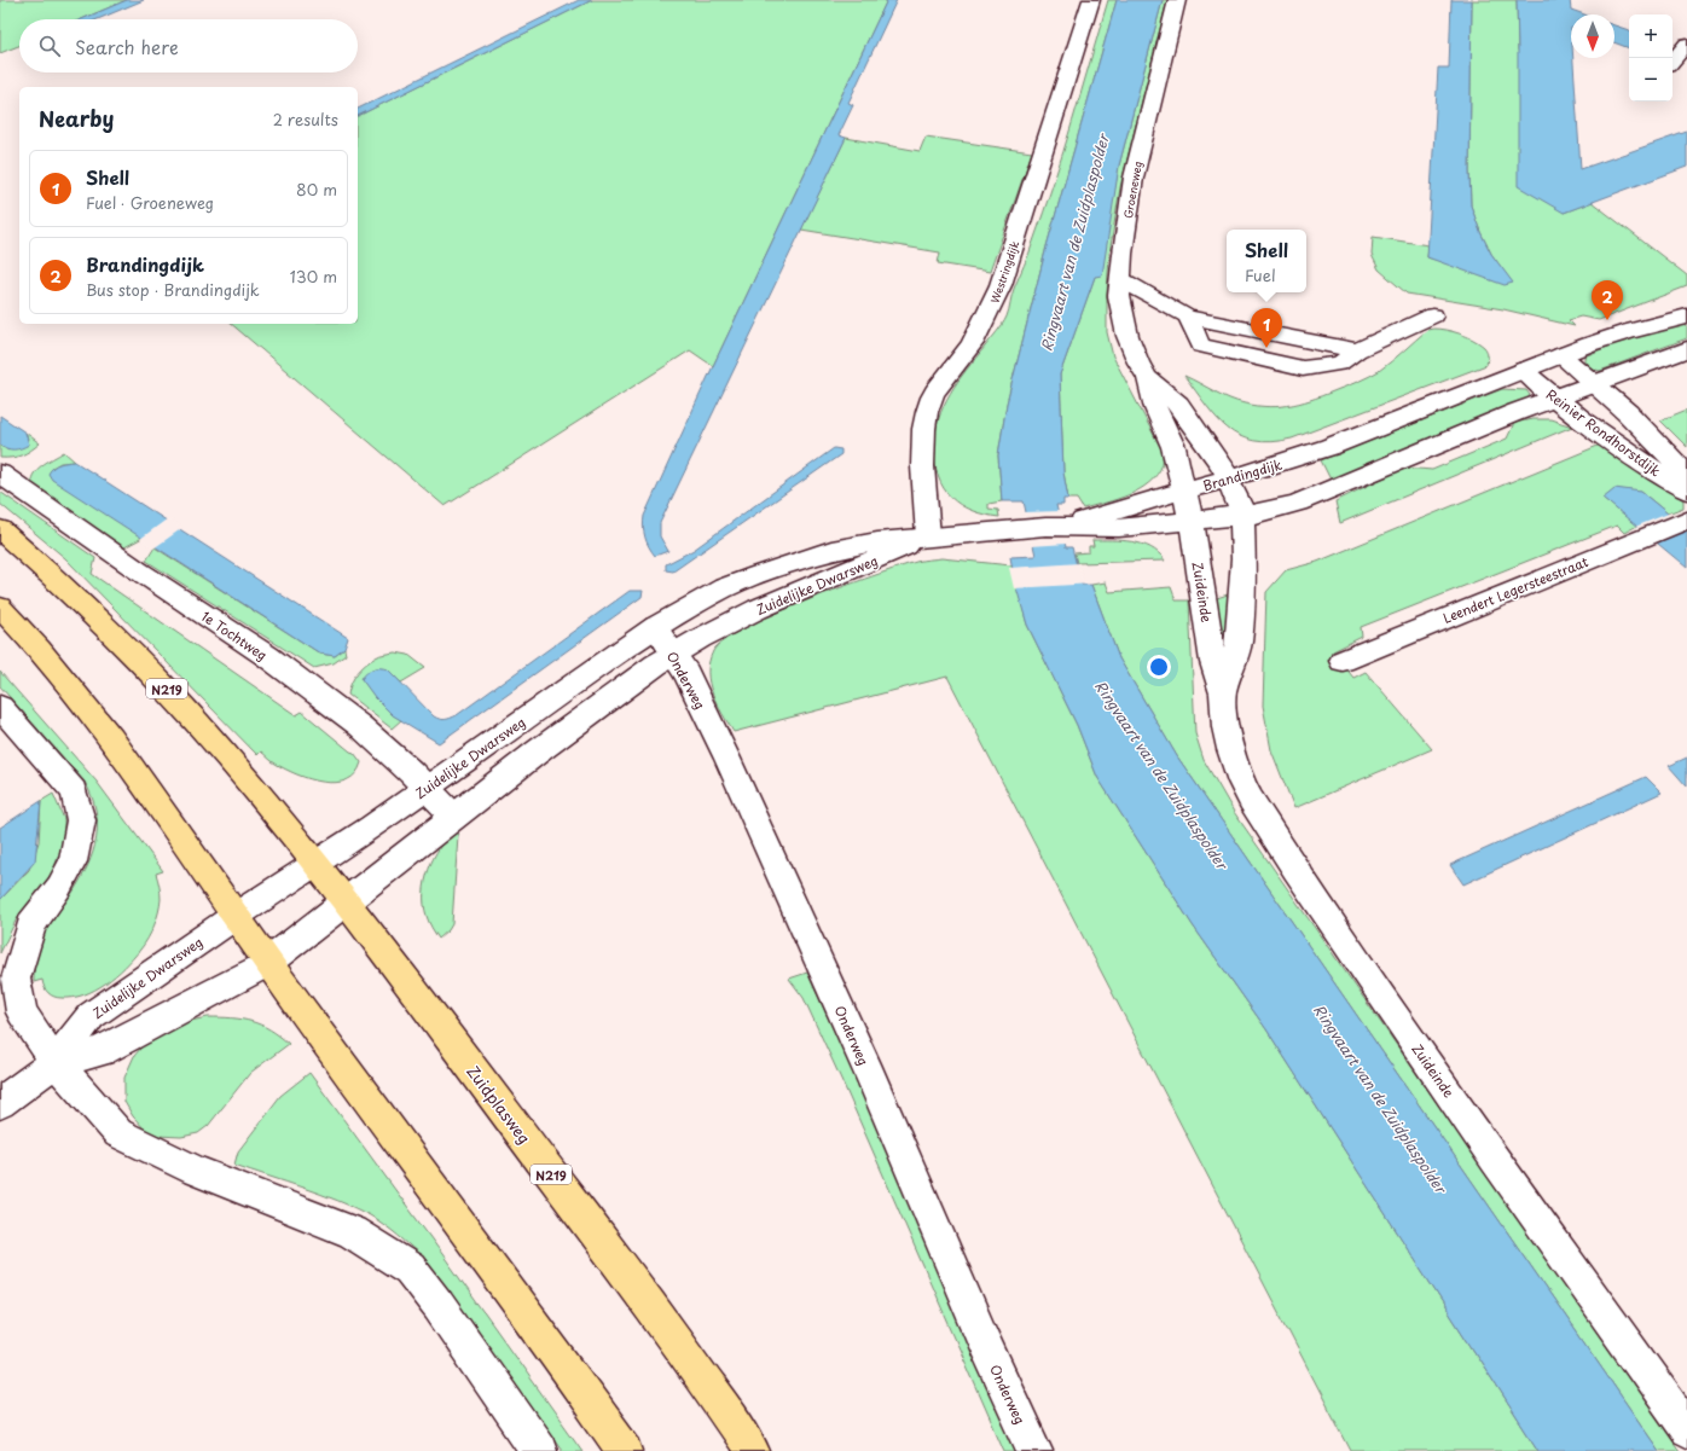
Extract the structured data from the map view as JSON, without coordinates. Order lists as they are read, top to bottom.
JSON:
{
  "streets": {
    "main road": ["N219", "Zuidplasweg"],
    "street": [
      "Groeneweg",
      "Westringdijk",
      "Reinier Rondhorstdijk",
      "Brandingdijk",
      "Zuidelijke Dwarsweg",
      "Leendert Legersteestraat",
      "Zuideinde",
      "1e Tochtweg",
      "Onderweg"
    ]
  },
  "crossings": [
    ["Groeneweg", "Brandingdijk"],
    ["Groeneweg", "Zuideinde"],
    ["Westringdijk", "Zuidelijke Dwarsweg"],
    ["Reinier Rondhorstdijk", "Brandingdijk"],
    ["Brandingdijk", "Zuidelijke Dwarsweg"],
    ["Brandingdijk", "Zuideinde"],
    ["Zuidelijke Dwarsweg", "1e Tochtweg"],
    ["Zuidelijke Dwarsweg", "Onderweg"],
    ["Zuidelijke Dwarsweg", "N219"],
    ["Zuidelijke Dwarsweg", "Zuidplasweg"],
    ["N219", "Zuidplasweg"]
  ],
  "water": ["Ringvaart van de Zuidplaspolder"],
  "north": "bottom",
  "page": {
    "map_buttons": ["+", "−"],
    "search": "Search here",
    "heading": ["Nearby", "2 results"],
    "list": [
      {
        "mark": "1",
        "name": "Shell",
        "note": "Fuel · Groeneweg",
        "value": "80 m"
      },
      {
        "mark": "2",
        "name": "Brandingdijk",
        "note": "Bus stop · Brandingdijk",
        "value": "130 m"
      }
    ],
    "popup": ["Shell", "Fuel"],
    "pins": ["2", "1"]
  }
}
